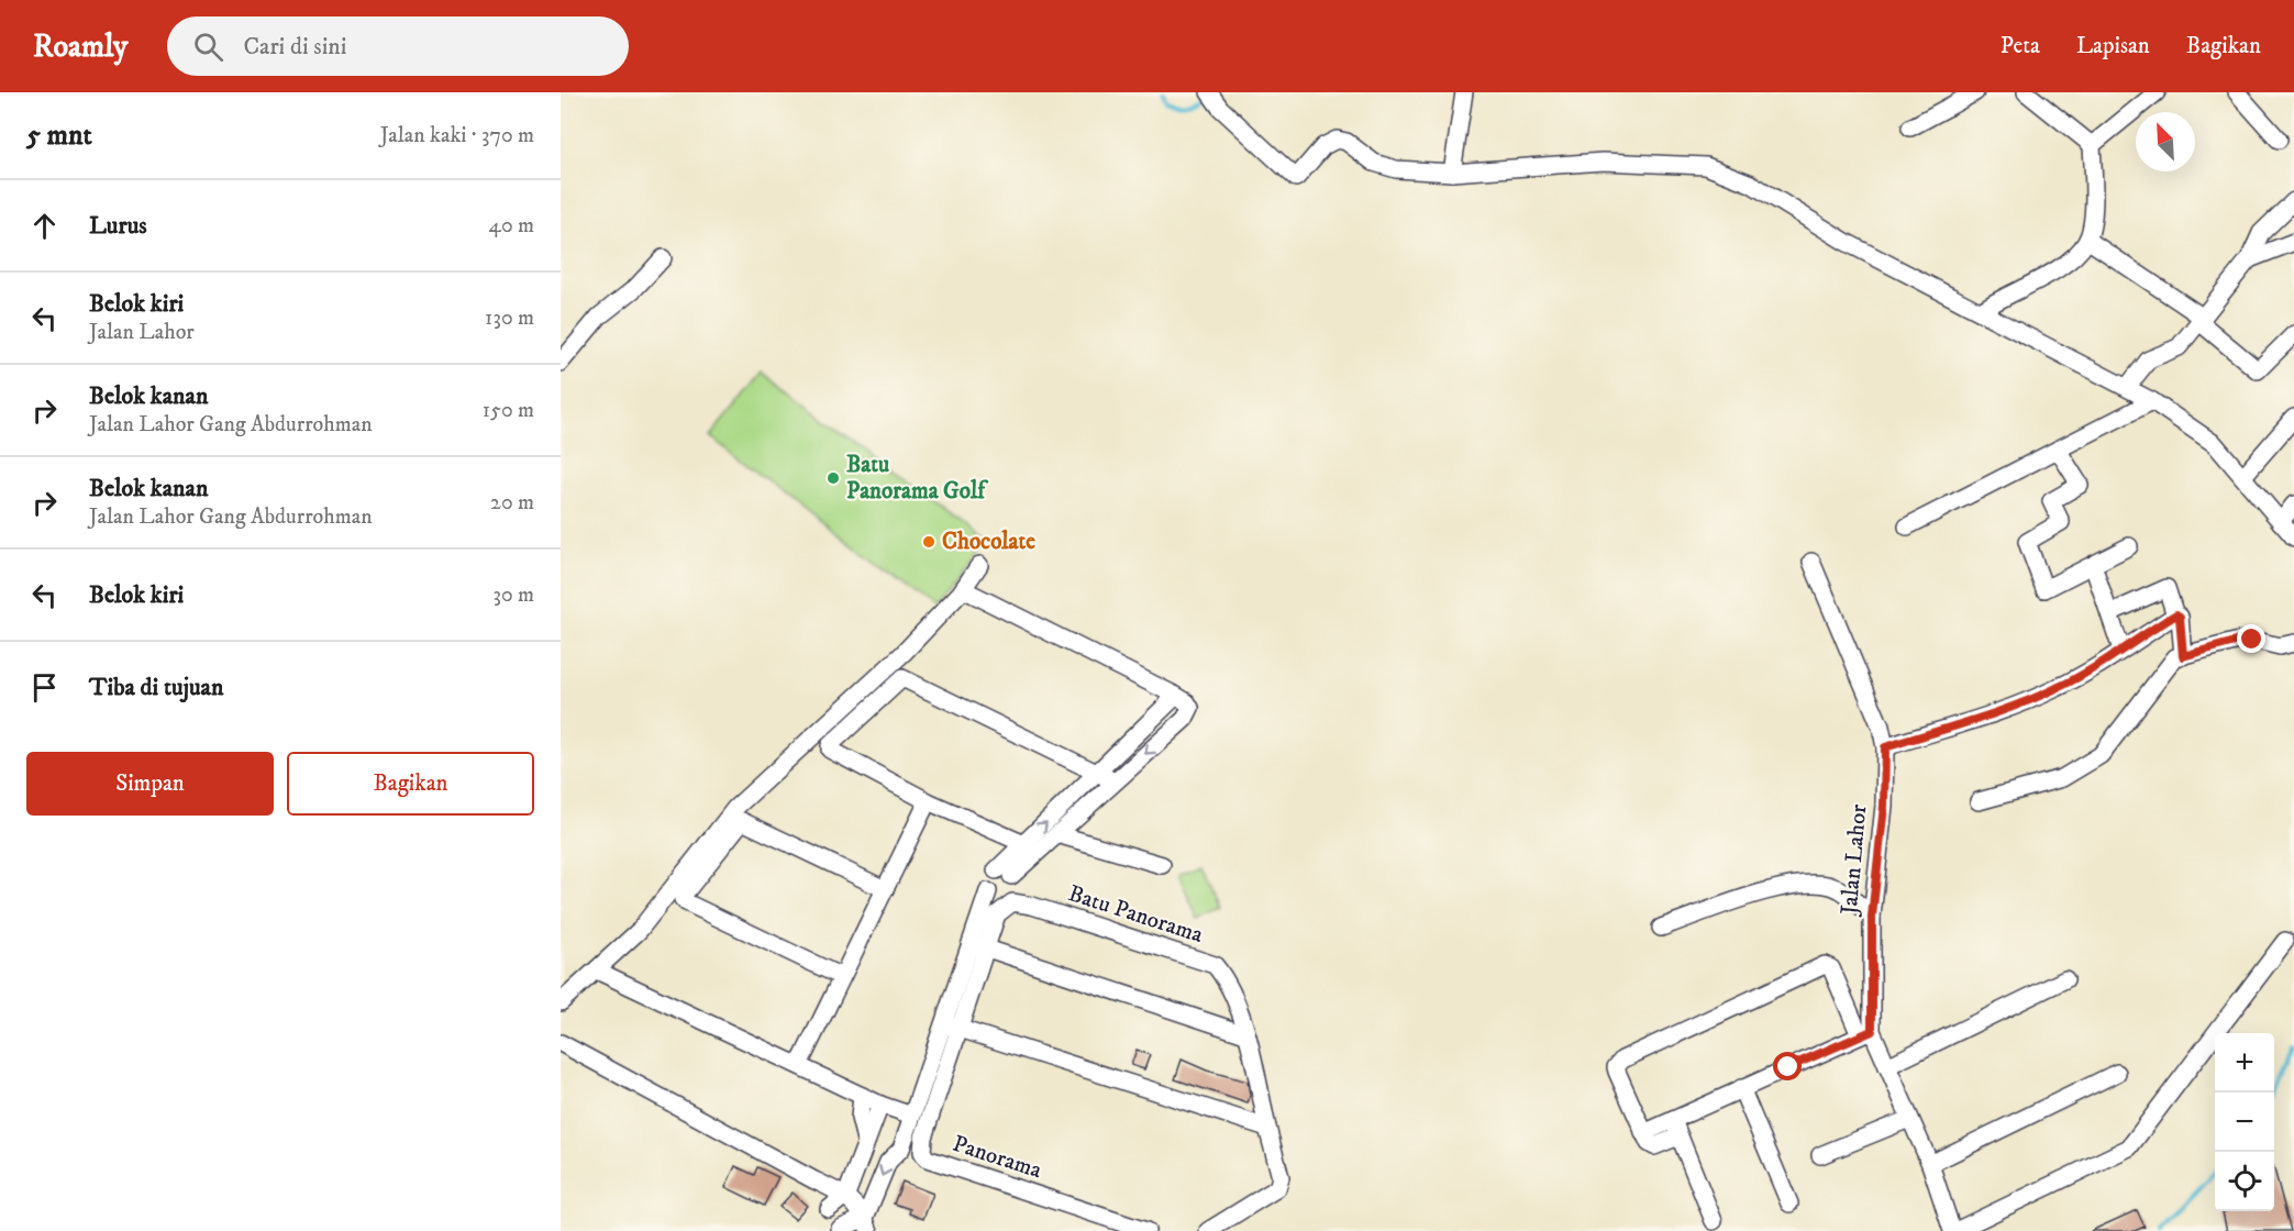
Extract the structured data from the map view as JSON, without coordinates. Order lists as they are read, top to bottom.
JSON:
{
  "streets": {
    "street": ["Jalan Lahor", "Batu Panorama", "Panorama"]
  },
  "places": ["Batu Panorama Golf", "Chocolate"],
  "north": "top left",
  "page": {
    "header": "Roamly",
    "search": "Cari di sini",
    "nav": ["Peta", "Lapisan", "Bagikan"],
    "heading": ["5 mnt", "Jalan kaki · 370 m"],
    "list": [
      ["Lurus", "40 m"],
      ["Belok kiri", "Jalan Lahor", "130 m"],
      ["Belok kanan", "Jalan Lahor Gang Abdurrohman", "150 m"],
      ["Belok kanan", "Jalan Lahor Gang Abdurrohman", "20 m"],
      ["Belok kiri", "30 m"],
      "Tiba di tujuan"
    ],
    "buttons": ["Simpan", "Bagikan"],
    "map_buttons": ["+", "−"]
  }
}
